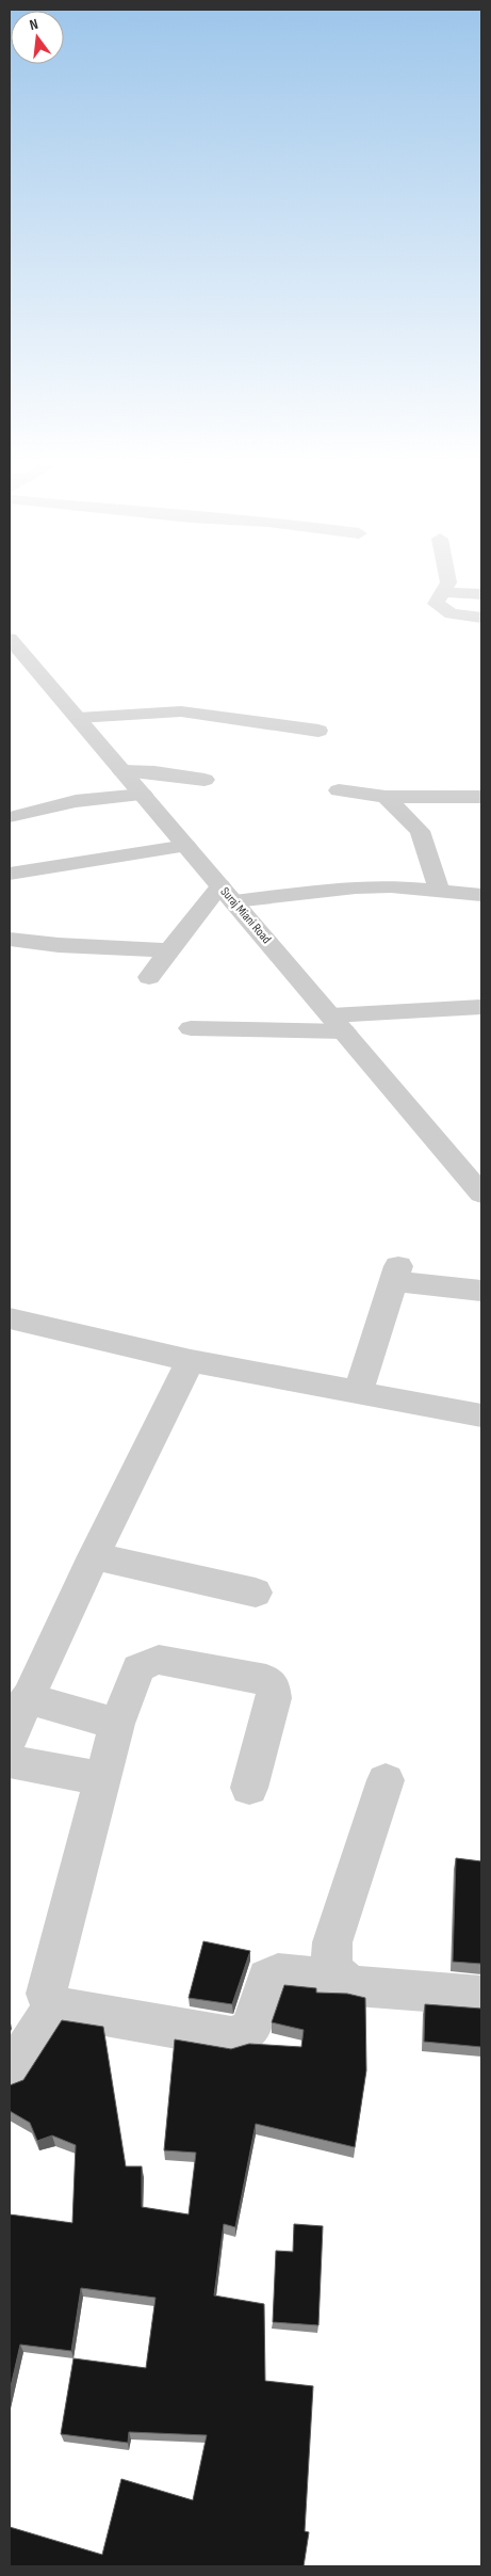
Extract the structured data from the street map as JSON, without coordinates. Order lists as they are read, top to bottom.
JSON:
{
  "streets": {
    "street": ["Suraj Miani Road"]
  },
  "north": "top"
}
